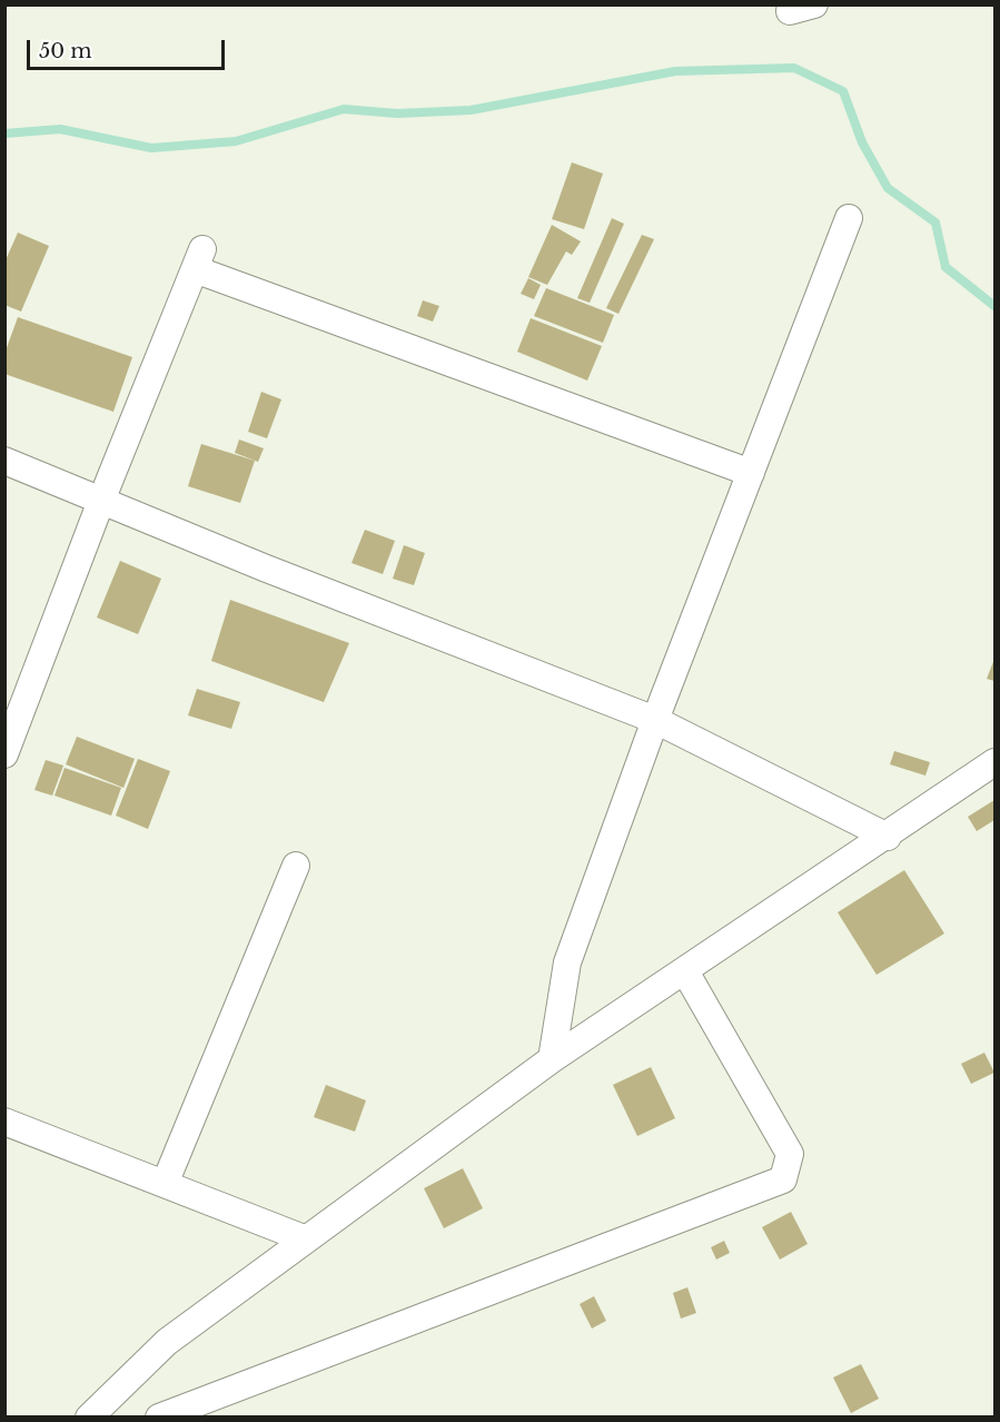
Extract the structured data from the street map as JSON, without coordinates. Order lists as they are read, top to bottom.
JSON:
{
  "scale_bar": "50 m"
}
